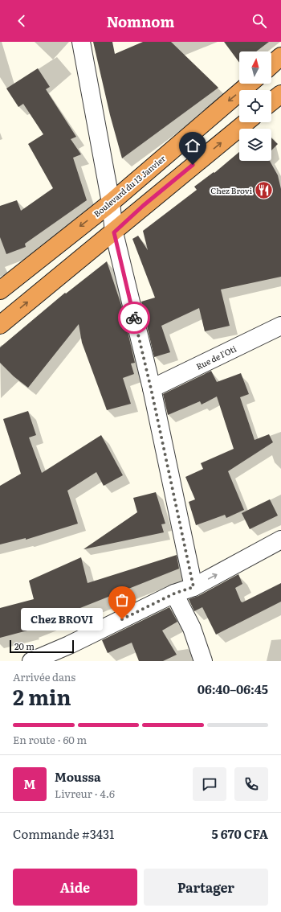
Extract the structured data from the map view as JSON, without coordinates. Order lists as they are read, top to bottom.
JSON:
{
  "streets": {
    "highway": ["Boulevard du 13 Janvier"],
    "street": ["Rue de l'Oti"]
  },
  "places": {
    "restaurant": ["Chez Brovi"],
    "other": ["Chez BROVI"]
  },
  "scale_bar": "20 m",
  "north": "top",
  "page": {
    "header": "Nomnom",
    "bubble": "Chez BROVI",
    "scale": "20 m",
    "heading": ["2 min", "Arrivée dans", "06:40–06:45"],
    "panel": [
      "Moussa",
      "Livreur · 4.6",
      "Commande #3431",
      "5 670 CFA"
    ],
    "bar": "En route · 60 m",
    "round": "M",
    "buttons": ["Aide", "Partager"]
  }
}
